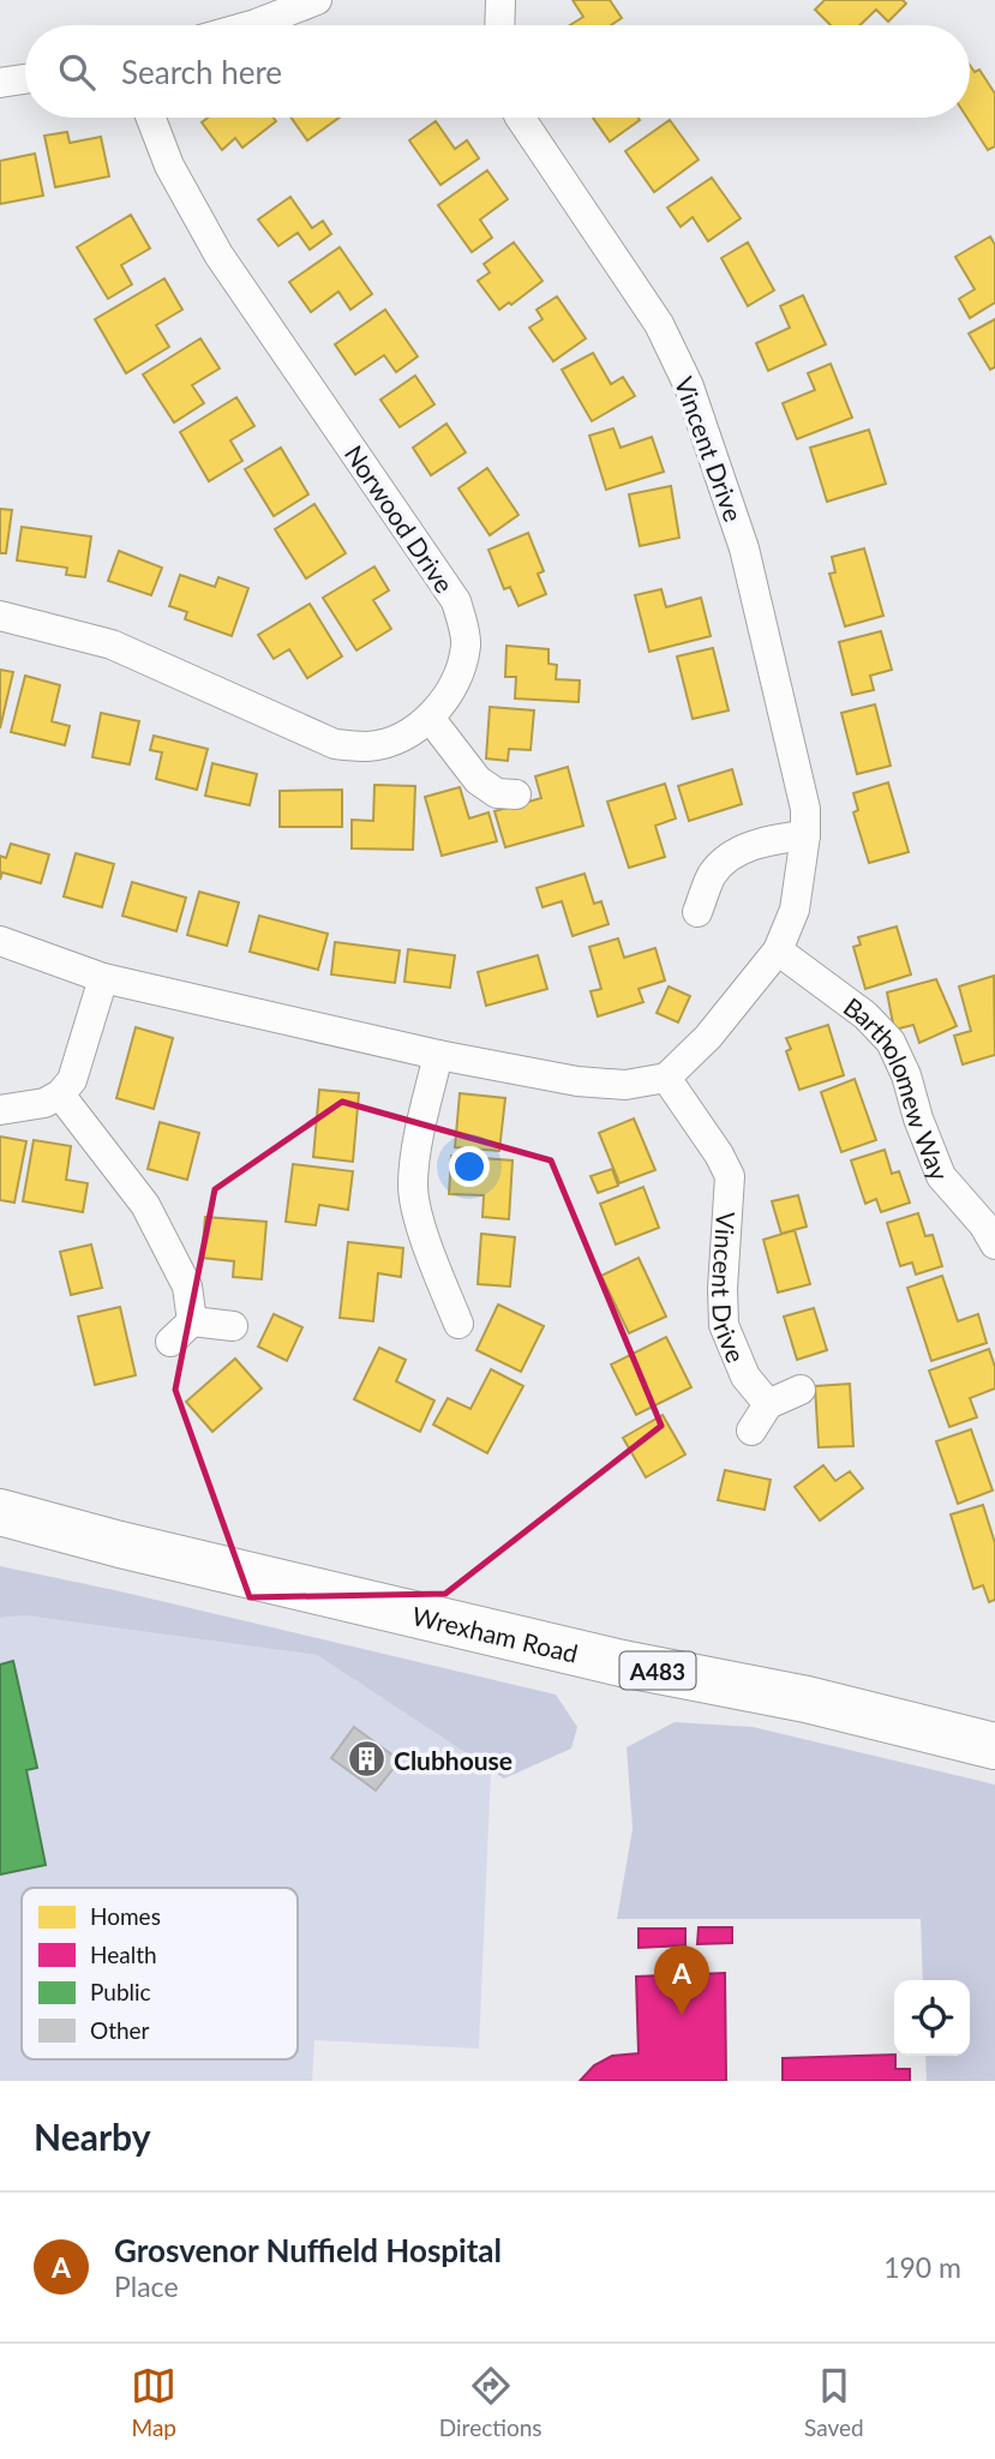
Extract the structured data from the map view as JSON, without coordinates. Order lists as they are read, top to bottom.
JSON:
{
  "streets": {
    "highway": ["Wrexham Road", "A483"],
    "street": ["Vincent Drive", "Norwood Drive", "Bartholomew Way"]
  },
  "crossings": [
    ["Vincent Drive", "Bartholomew Way"]
  ],
  "places": {
    "building": ["Clubhouse"]
  },
  "legend": [
    "Homes",
    "Health",
    "Public",
    "Other"
  ],
  "page": {
    "search": "Search here",
    "pins": "A",
    "heading": "Nearby",
    "list": [
      {
        "mark": "A",
        "name": "Grosvenor Nuffield Hospital",
        "note": "Place",
        "value": "190 m"
      }
    ],
    "nav": ["Map", "Directions", "Saved"]
  }
}
